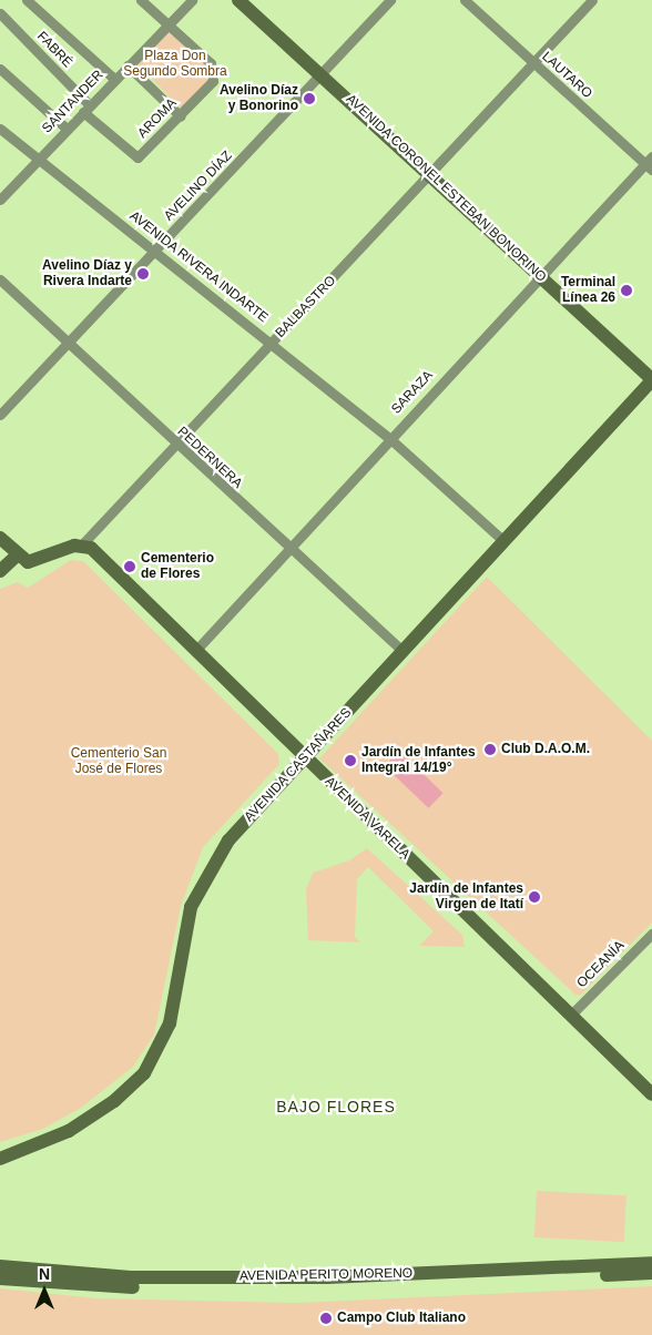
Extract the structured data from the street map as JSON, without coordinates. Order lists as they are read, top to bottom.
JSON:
{
  "streets": {
    "main road": [
      "AVENIDA CORONEL ESTEBAN BONORINO",
      "BALBASTRO",
      "AVENIDA CASTAÑARES",
      "AVENIDA VARELA",
      "AVENIDA PERITO MORENO"
    ],
    "street": [
      "FABRÉ",
      "LAUTARO",
      "SANTANDER",
      "AROMA",
      "AVELINO DÍAZ",
      "AVENIDA RIVERA INDARTE",
      "SARAZA",
      "PEDERNERA",
      "OCEANÍA"
    ]
  },
  "crossings": [
    ["FABRÉ", "SANTANDER"],
    ["FABRÉ", "AROMA"],
    ["LAUTARO", "BALBASTRO"],
    ["LAUTARO", "SARAZA"],
    ["SANTANDER", "AROMA"],
    ["SANTANDER", "AVENIDA RIVERA INDARTE"],
    ["AVELINO DÍAZ", "AVENIDA CORONEL ESTEBAN BONORINO"],
    ["AVELINO DÍAZ", "AVENIDA RIVERA INDARTE"],
    ["AVELINO DÍAZ", "PEDERNERA"],
    ["AVENIDA CORONEL ESTEBAN BONORINO", "BALBASTRO"],
    ["AVENIDA CORONEL ESTEBAN BONORINO", "SARAZA"],
    ["AVENIDA CORONEL ESTEBAN BONORINO", "AVENIDA CASTAÑARES"],
    ["AVENIDA RIVERA INDARTE", "BALBASTRO"],
    ["AVENIDA RIVERA INDARTE", "SARAZA"],
    ["AVENIDA RIVERA INDARTE", "AVENIDA CASTAÑARES"],
    ["BALBASTRO", "PEDERNERA"],
    ["BALBASTRO", "AVENIDA VARELA"],
    ["SARAZA", "PEDERNERA"],
    ["SARAZA", "AVENIDA VARELA"],
    ["PEDERNERA", "AVENIDA CASTAÑARES"],
    ["AVENIDA CASTAÑARES", "AVENIDA VARELA"],
    ["AVENIDA VARELA", "OCEANÍA"]
  ],
  "districts": ["BAJO FLORES"],
  "parks": ["Plaza Don Segundo Sombra", "Cementerio San José de Flores"],
  "places": [
    "Avelino Díaz y Bonorino",
    "Avelino Díaz y Rivera Indarte",
    "Terminal Línea 26",
    "Cementerio de Flores",
    "Club D.A.O.M.",
    "Jardín de Infantes Integral 14/19°",
    "Jardín de Infantes Virgen de Itatí",
    "Campo Club Italiano"
  ],
  "north": "top"
}
